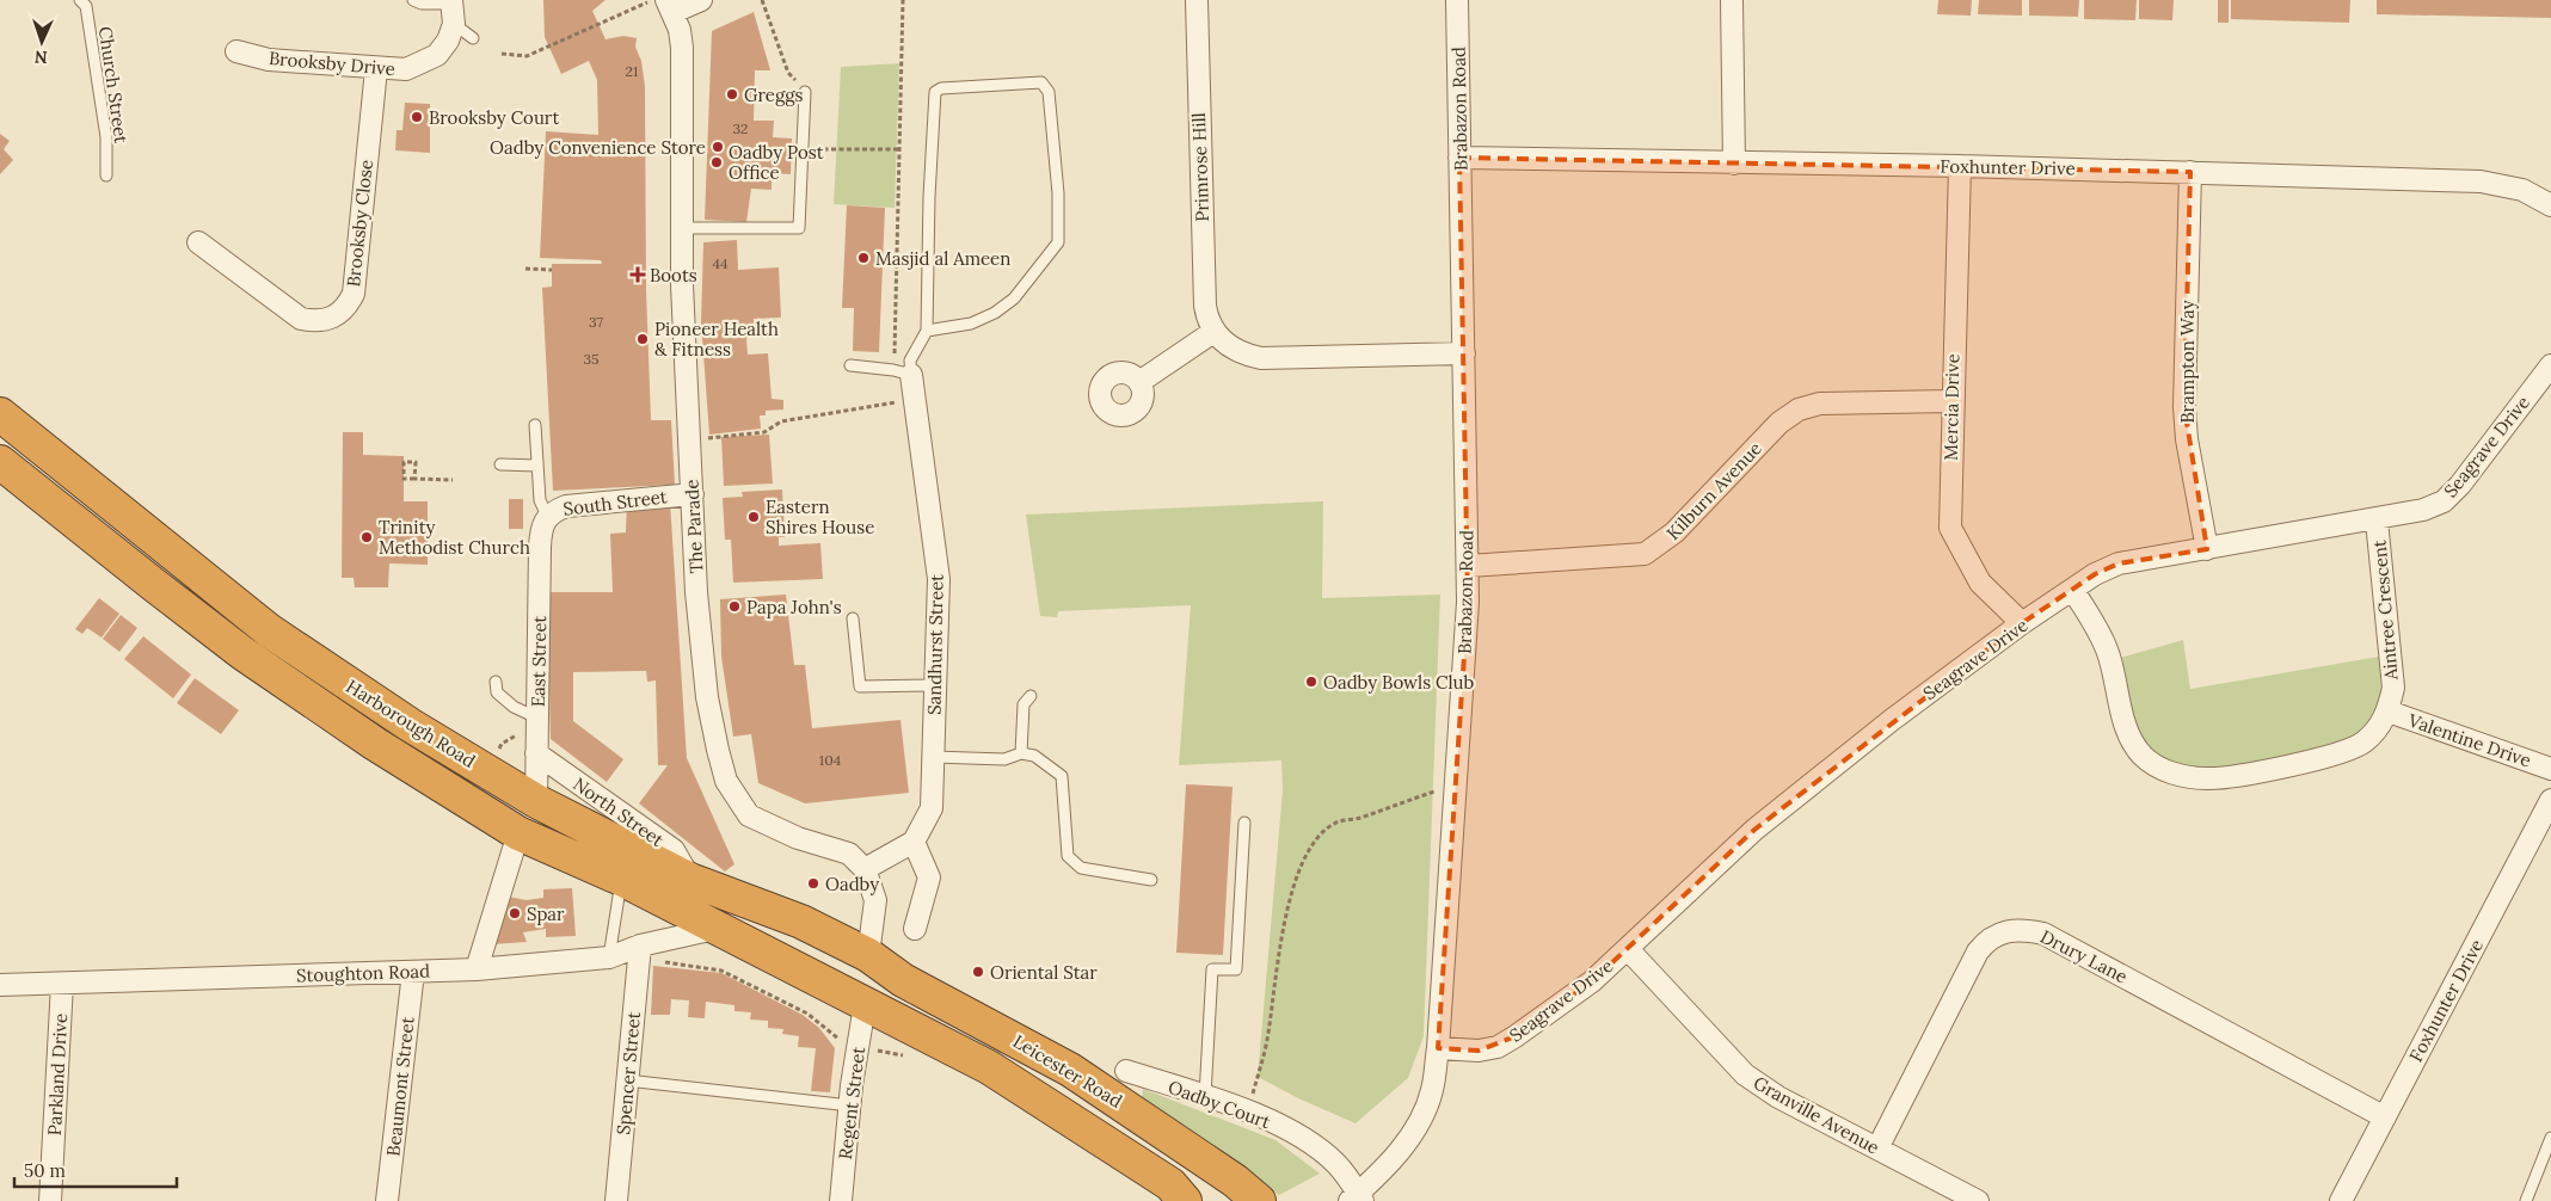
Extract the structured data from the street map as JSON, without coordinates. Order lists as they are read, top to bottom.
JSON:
{
  "streets": {
    "highway": ["Harborough Road", "Leicester Road"],
    "street": [
      "Brooksby Drive",
      "Brabazon Road",
      "Primrose Hill",
      "Foxhunter Drive",
      "Brooksby Close",
      "Brampton Way",
      "Mercia Drive",
      "Seagrave Drive",
      "Kilburn Avenue",
      "South Street",
      "The Parade",
      "Aintree Crescent",
      "Sandhurst Street",
      "East Street",
      "Valentine Drive",
      "North Street",
      "Drury Lane",
      "Stoughton Road",
      "Spencer Street",
      "Parkland Drive",
      "Beaumont Street",
      "Regent Street",
      "Oadby Court",
      "Granville Avenue"
    ],
    "lane": ["Church Street"]
  },
  "crossings": [
    ["Brooksby Drive", "Brooksby Close"],
    ["Brabazon Road", "Foxhunter Drive"],
    ["Brabazon Road", "Seagrave Drive"],
    ["Brabazon Road", "Kilburn Avenue"],
    ["Brabazon Road", "Oadby Court"],
    ["Foxhunter Drive", "Brampton Way"],
    ["Foxhunter Drive", "Mercia Drive"],
    ["Foxhunter Drive", "Drury Lane"],
    ["Brampton Way", "Seagrave Drive"],
    ["Mercia Drive", "Seagrave Drive"],
    ["Mercia Drive", "Kilburn Avenue"],
    ["Seagrave Drive", "Aintree Crescent"],
    ["Seagrave Drive", "Granville Avenue"],
    ["South Street", "The Parade"],
    ["South Street", "East Street"],
    ["Aintree Crescent", "Valentine Drive"],
    ["East Street", "Harborough Road"],
    ["East Street", "North Street"],
    ["Harborough Road", "North Street"],
    ["Harborough Road", "Stoughton Road"],
    ["Harborough Road", "Leicester Road"],
    ["Harborough Road", "Regent Street"],
    ["Drury Lane", "Granville Avenue"],
    ["Stoughton Road", "Spencer Street"],
    ["Stoughton Road", "Parkland Drive"],
    ["Stoughton Road", "Beaumont Street"],
    ["Leicester Road", "Regent Street"]
  ],
  "places": {
    "other": [
      "Greggs",
      "Brooksby Court",
      "Oadby Convenience Store",
      "Oadby Post Office",
      "Masjid al Ameen",
      "Pioneer Health & Fitness",
      "Eastern Shires House",
      "Trinity Methodist Church",
      "Papa John's",
      "Oadby Bowls Club",
      "Oadby",
      "Spar",
      "Oriental Star"
    ],
    "health": ["Boots"]
  },
  "house_numbers": [
    "21",
    "32",
    "44",
    "37",
    "35",
    "104"
  ],
  "scale_bar": "50 m",
  "north": "bottom"
}
